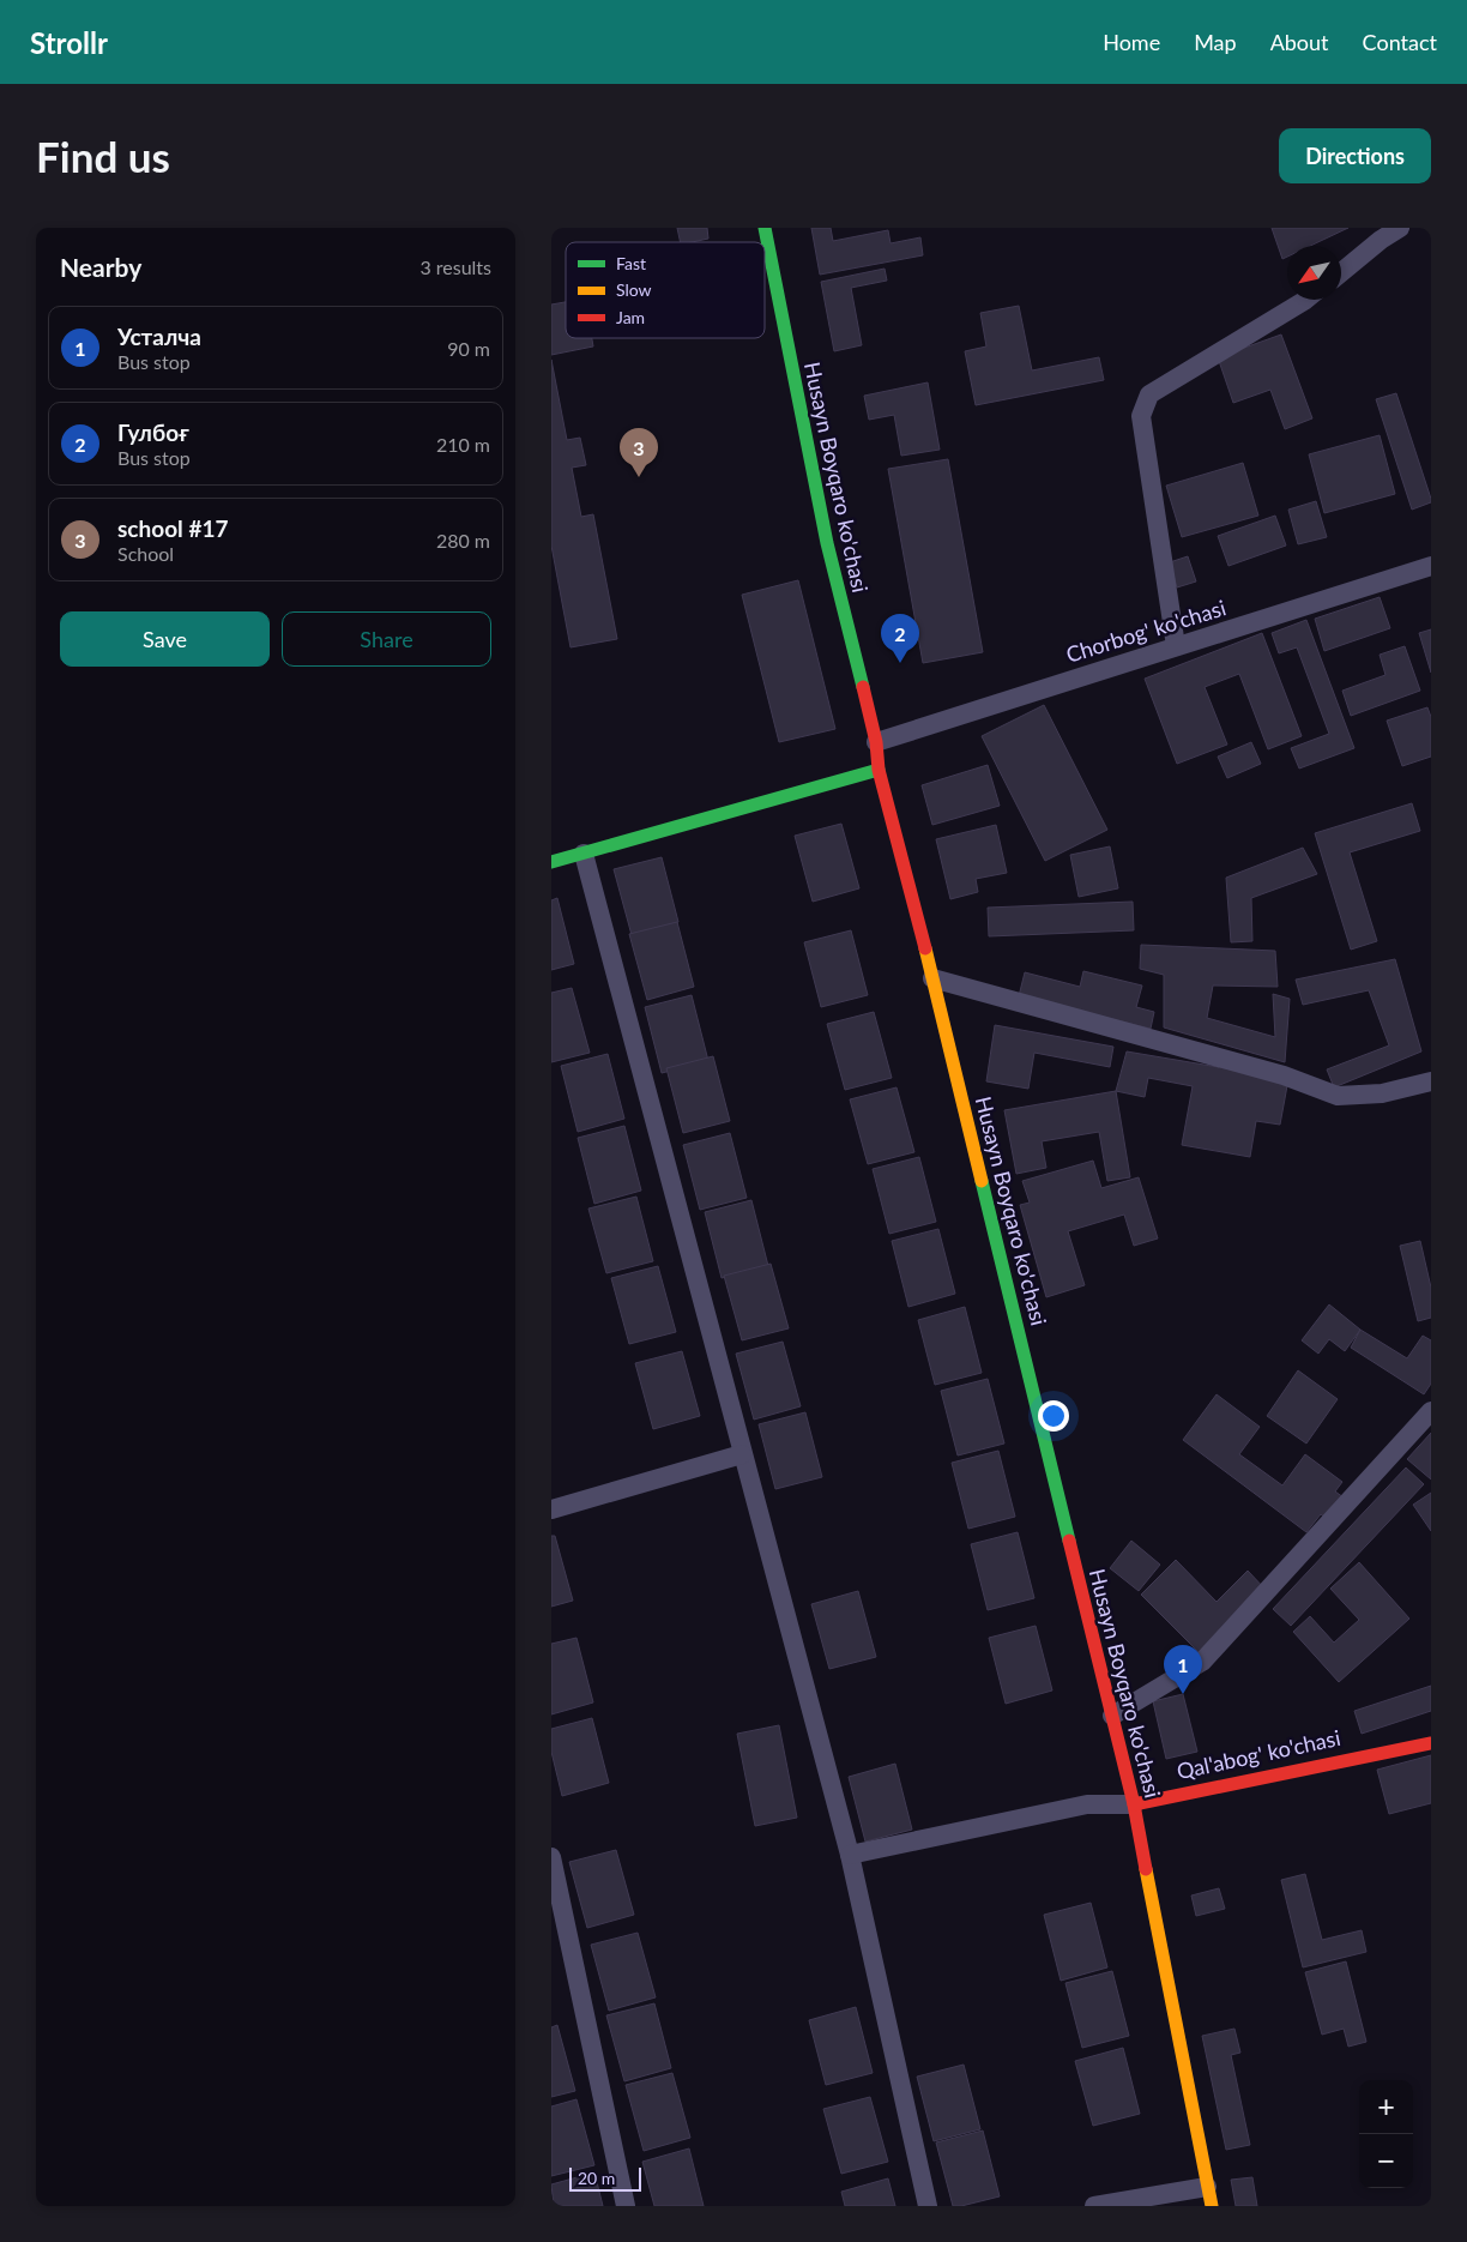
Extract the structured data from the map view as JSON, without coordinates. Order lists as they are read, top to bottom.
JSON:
{
  "streets": {
    "main road": ["Husayn Boyqaro ko'chasi", "Qal'abog' ko'chasi"],
    "street": ["Сhorbog' ko'chasi"]
  },
  "crossings": [
    ["Husayn Boyqaro ko'chasi", "Сhorbog' ko'chasi"],
    ["Husayn Boyqaro ko'chasi", "Qal'abog' ko'chasi"]
  ],
  "legend": ["Fast", "Slow", "Jam"],
  "scale_bar": "20 m",
  "north": "bottom left",
  "page": {
    "header": "Strollr",
    "nav": [
      "Home",
      "Map",
      "About",
      "Contact"
    ],
    "buttons": [
      "Directions",
      ["Save", "Share"]
    ],
    "title": "Find us",
    "heading": ["Nearby", "3 results"],
    "list": [
      {
        "mark": "1",
        "name": "Усталча",
        "note": "Bus stop",
        "value": "90 m"
      },
      {
        "mark": "2",
        "name": "Гулбоғ",
        "note": "Bus stop",
        "value": "210 m"
      },
      {
        "mark": "3",
        "name": "school #17",
        "note": "School",
        "value": "280 m"
      }
    ],
    "pins": ["3", "2", "1"],
    "map_buttons": ["+", "−"],
    "scale": "20 m"
  }
}
